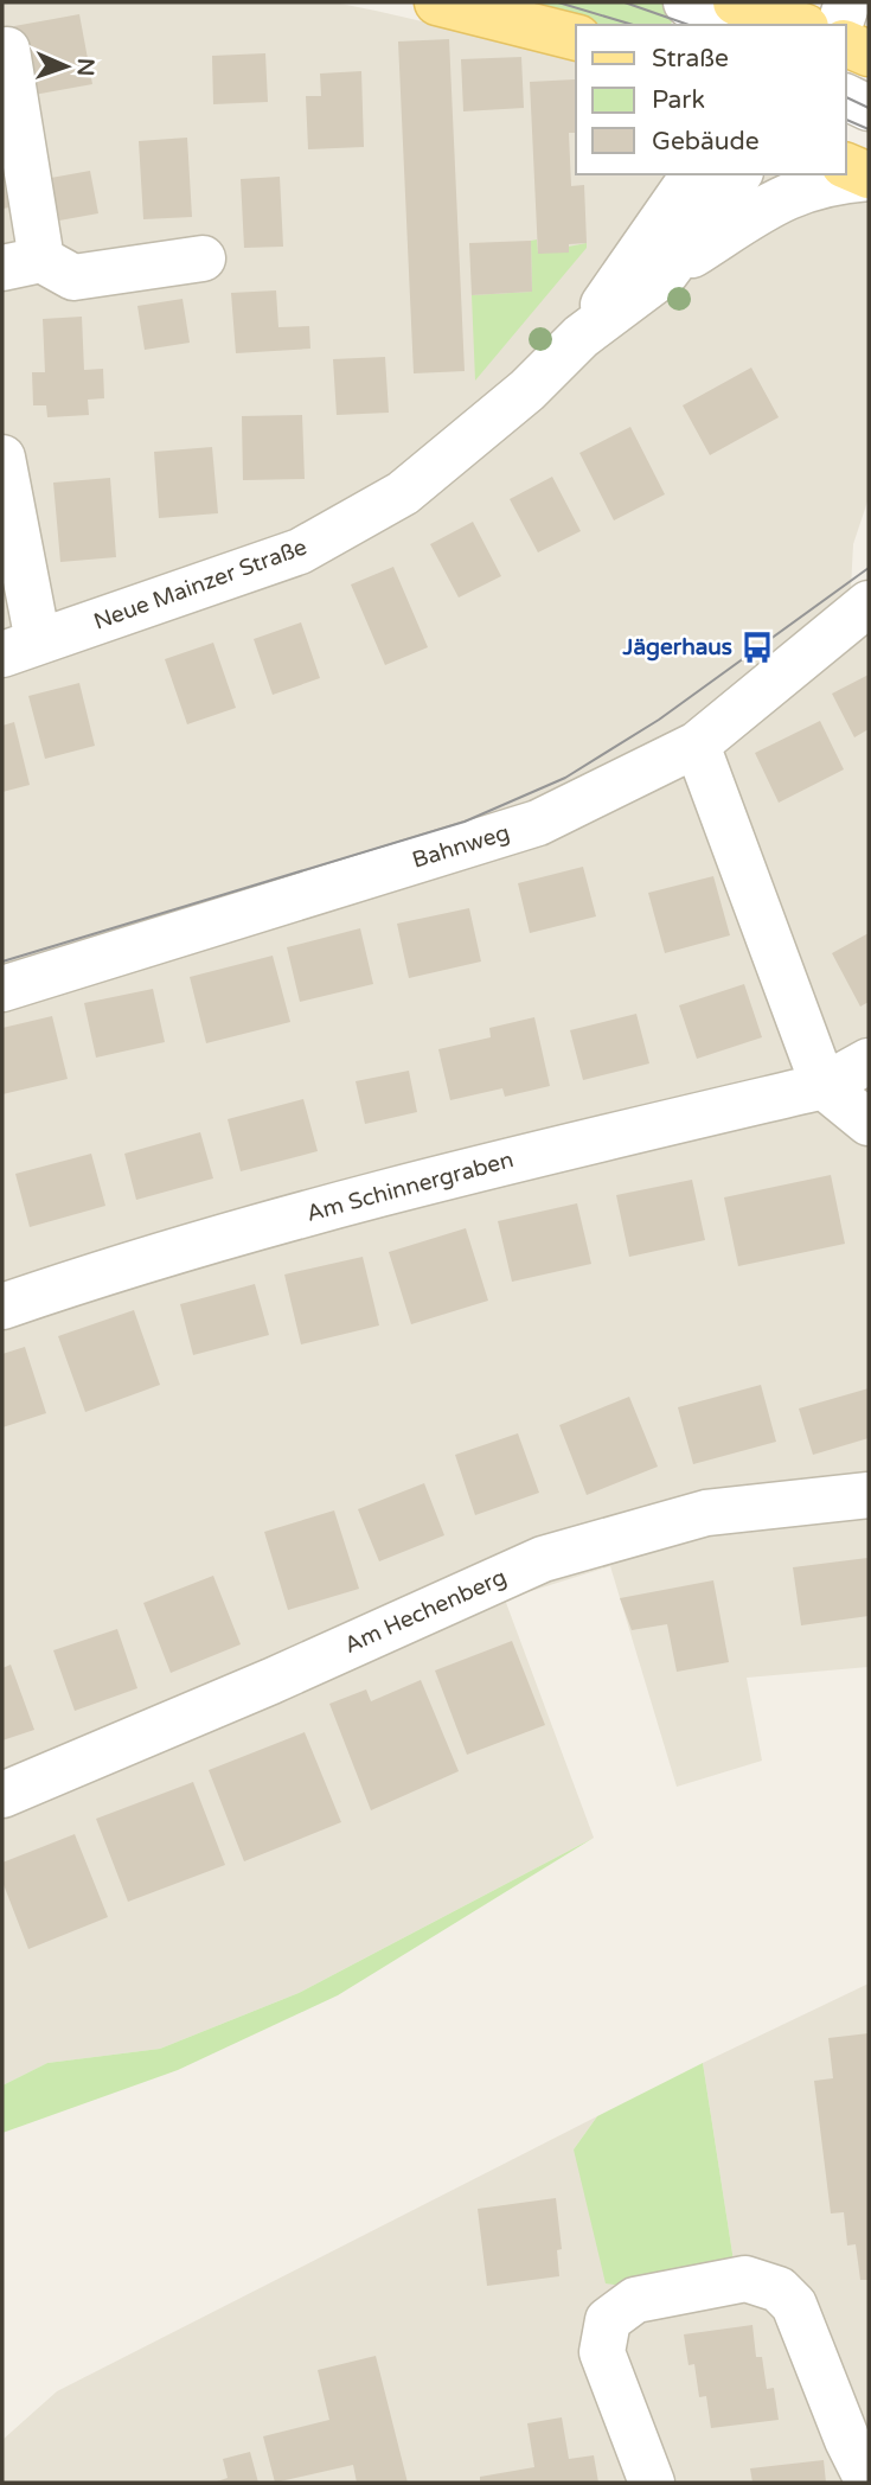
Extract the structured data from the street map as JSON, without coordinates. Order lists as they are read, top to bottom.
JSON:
{
  "streets": {
    "street": [
      "Neue Mainzer Straße",
      "Bahnweg",
      "Am Schinnergraben",
      "Am Hechenberg"
    ]
  },
  "places": {
    "bus stop": ["Jägerhaus"]
  },
  "legend": ["Straße", "Park", "Gebäude"],
  "north": "right"
}
